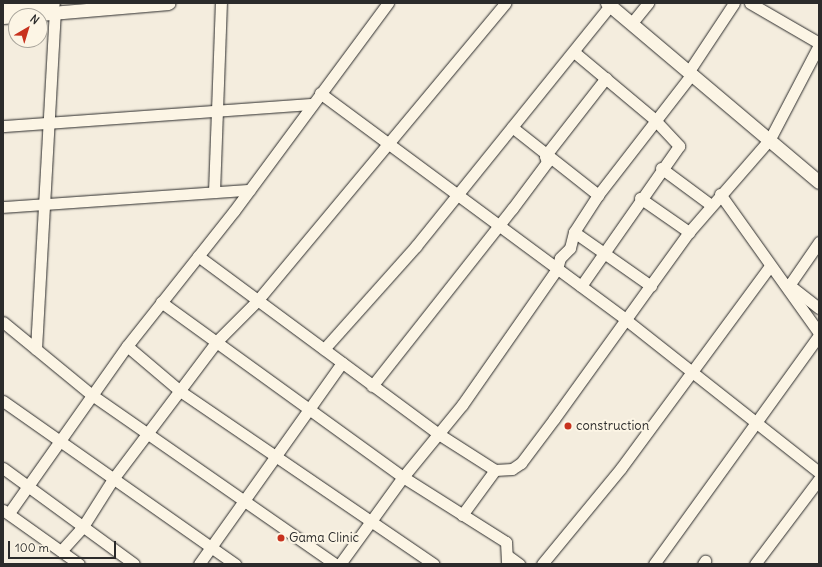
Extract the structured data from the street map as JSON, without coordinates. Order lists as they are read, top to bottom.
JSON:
{
  "places": ["construction", "Gama Clinic"],
  "scale_bar": "100 m",
  "north": "top right"
}
